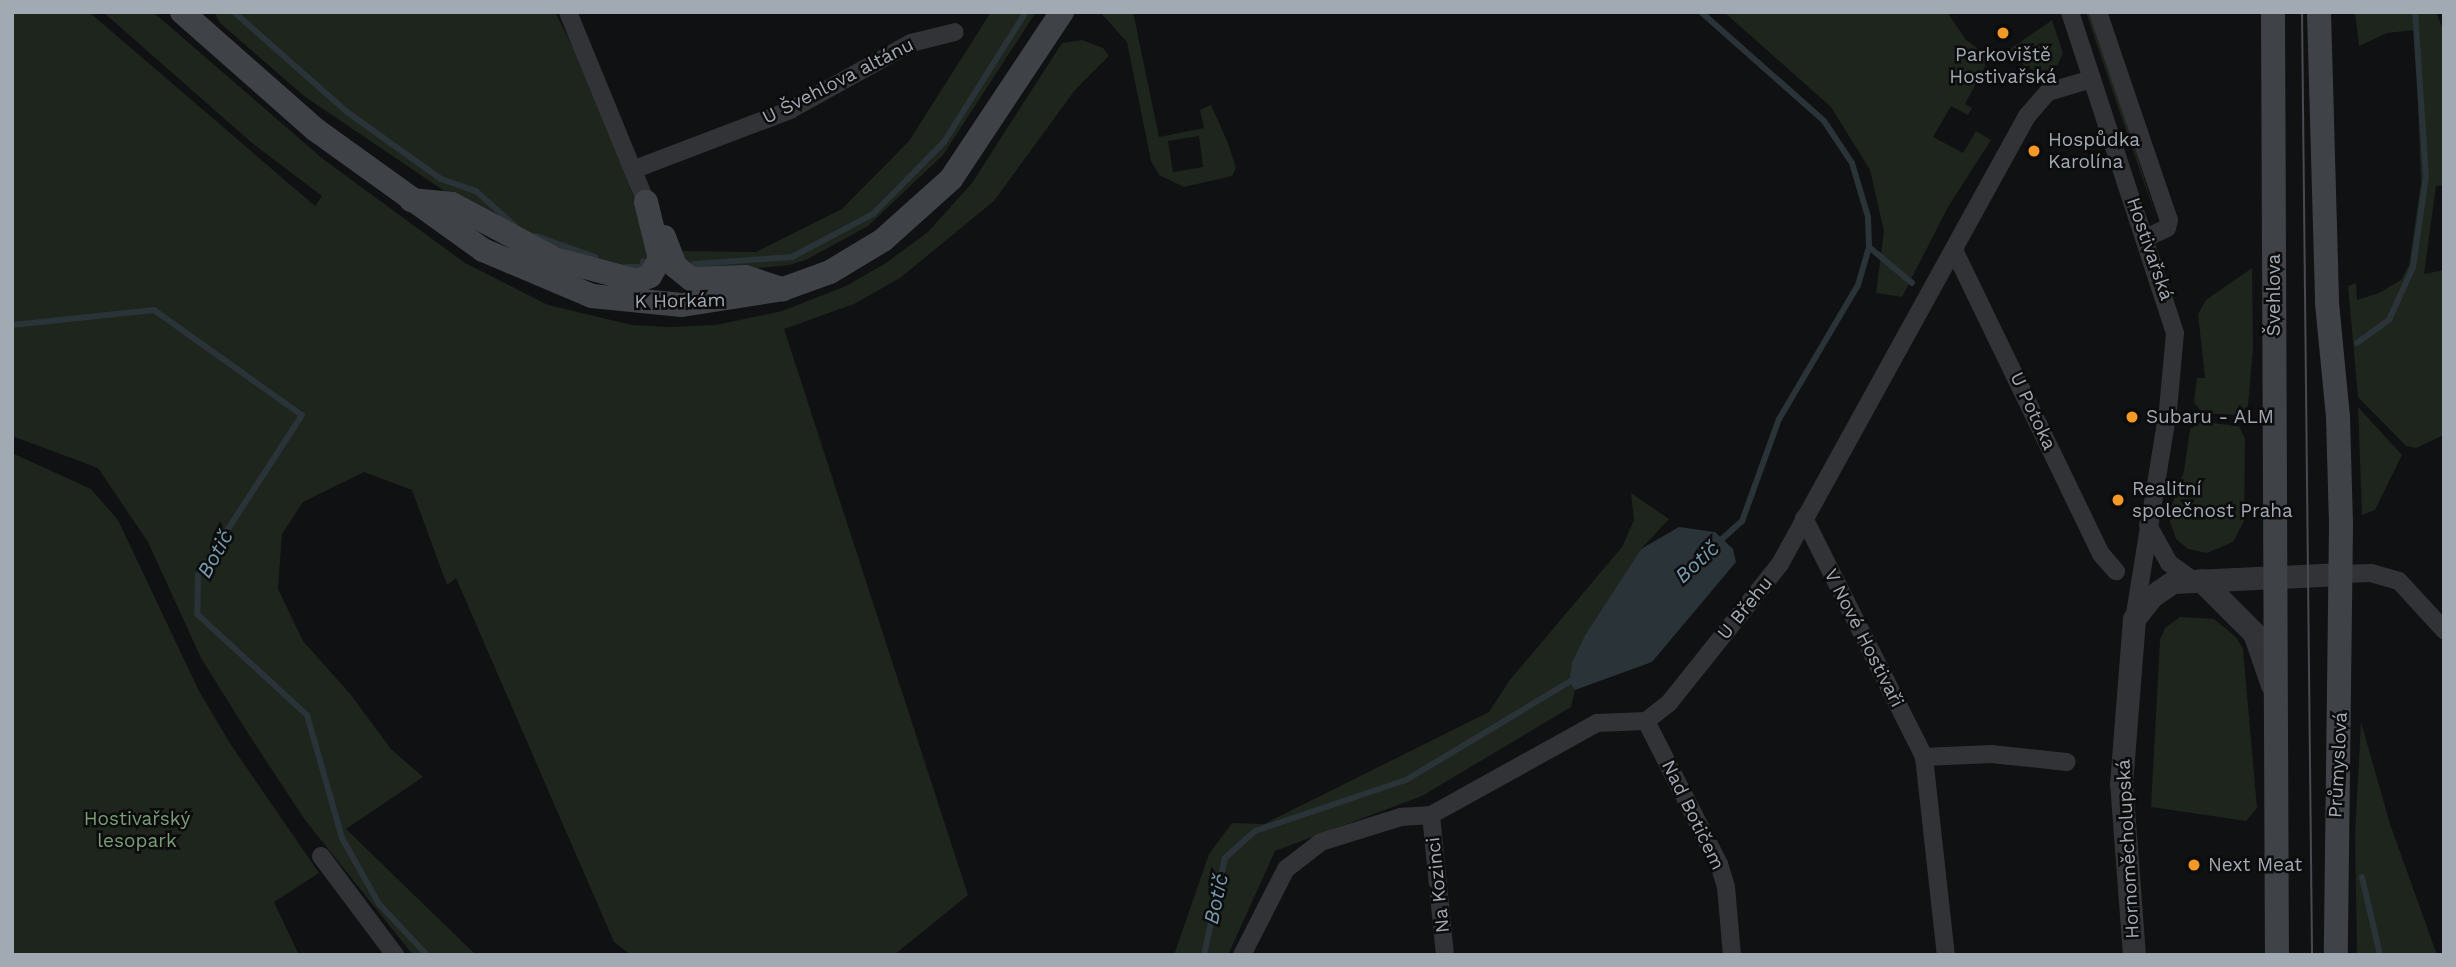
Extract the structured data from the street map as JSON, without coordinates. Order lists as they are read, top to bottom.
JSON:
{
  "streets": {
    "main road": ["Švehlova", "K Horkám", "Průmyslová"],
    "street": [
      "U Švehlova altánu",
      "Hostivařská",
      "U Potoka",
      "U Břehu",
      "V Nové Hostivaři",
      "Nad Botičem",
      "Hornoměcholupská",
      "Na Kozinci"
    ]
  },
  "crossings": [
    ["Hostivařská", "U Břehu"],
    ["Hostivařská", "Hornoměcholupská"],
    ["U Potoka", "U Břehu"],
    ["U Břehu", "V Nové Hostivaři"],
    ["U Břehu", "Nad Botičem"]
  ],
  "water": ["Botič"],
  "parks": ["Hostivařský lesopark"],
  "places": [
    "Parkoviště Hostivařská",
    "Hospůdka Karolína",
    "Subaru - ALM",
    "Realitní společnost Praha",
    "Next Meat"
  ]
}
